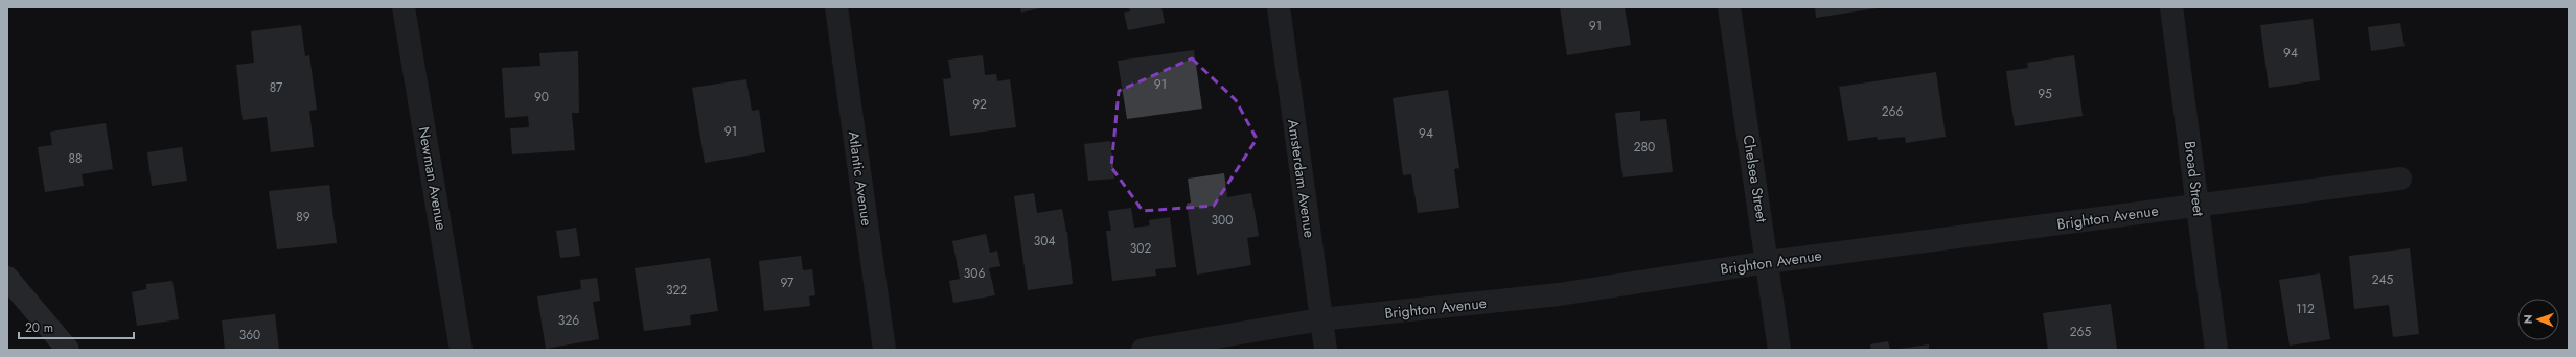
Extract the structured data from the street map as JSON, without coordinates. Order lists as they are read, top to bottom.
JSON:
{
  "streets": {
    "street": [
      "Newman Avenue",
      "Atlantic Avenue",
      "Amsterdam Avenue",
      "Chelsea Street",
      "Broad Street",
      "Brighton Avenue"
    ]
  },
  "crossings": [
    ["Amsterdam Avenue", "Brighton Avenue"],
    ["Chelsea Street", "Brighton Avenue"],
    ["Broad Street", "Brighton Avenue"]
  ],
  "house_numbers": [
    "91",
    "94",
    "91",
    "87",
    "95",
    "90",
    "92",
    "266",
    "91",
    "94",
    "280",
    "88",
    "89",
    "300",
    "304",
    "302",
    "306",
    "245",
    "97",
    "322",
    "112",
    "326",
    "265",
    "360"
  ],
  "scale_bar": "20 m",
  "north": "left"
}
